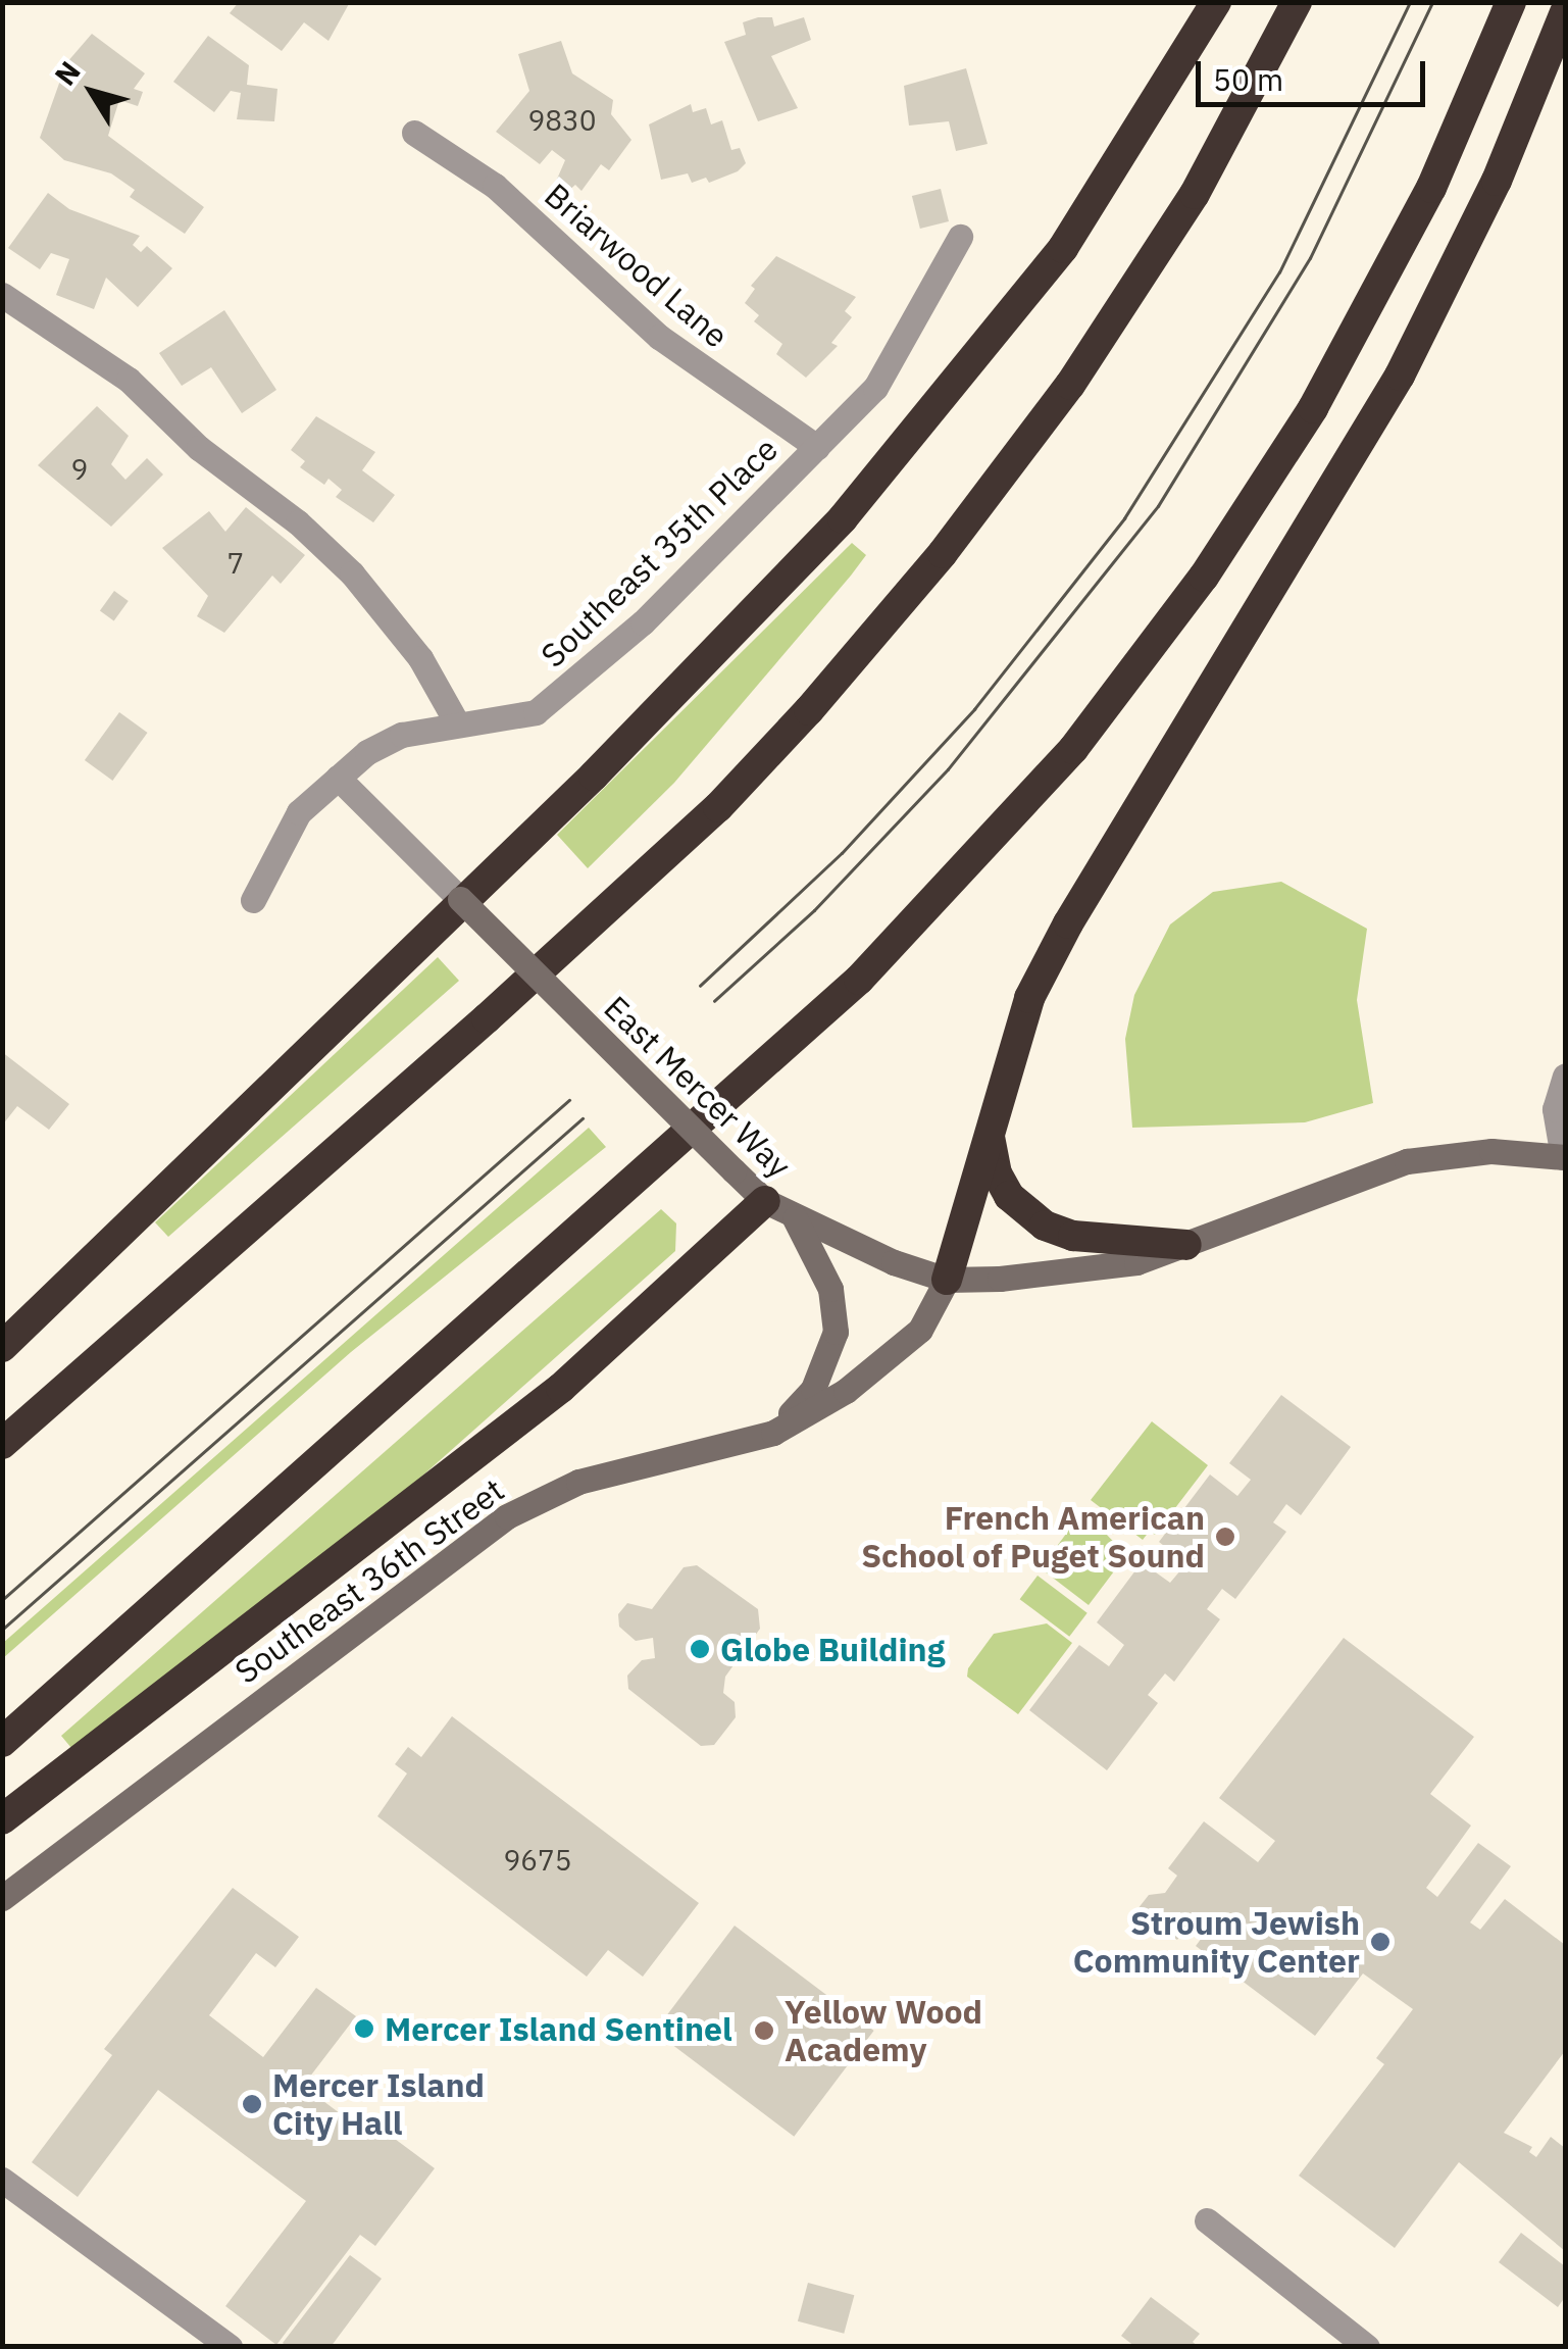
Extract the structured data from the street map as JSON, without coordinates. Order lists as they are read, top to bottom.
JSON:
{
  "streets": {
    "street": [
      "Briarwood Lane",
      "Southeast 35th Place",
      "East Mercer Way",
      "Southeast 36th Street"
    ]
  },
  "crossings": [
    ["Briarwood Lane", "Southeast 35th Place"],
    ["Southeast 35th Place", "East Mercer Way"],
    ["East Mercer Way", "Southeast 36th Street"]
  ],
  "places": [
    "French American School of Puget Sound",
    "Globe Building",
    "Stroum Jewish Community Center",
    "Mercer Island Sentinel",
    "Yellow Wood Academy",
    "Mercer Island City Hall"
  ],
  "house_numbers": [
    "9830",
    "9",
    "7",
    "9675"
  ],
  "scale_bar": "50 m",
  "north": "top left"
}
